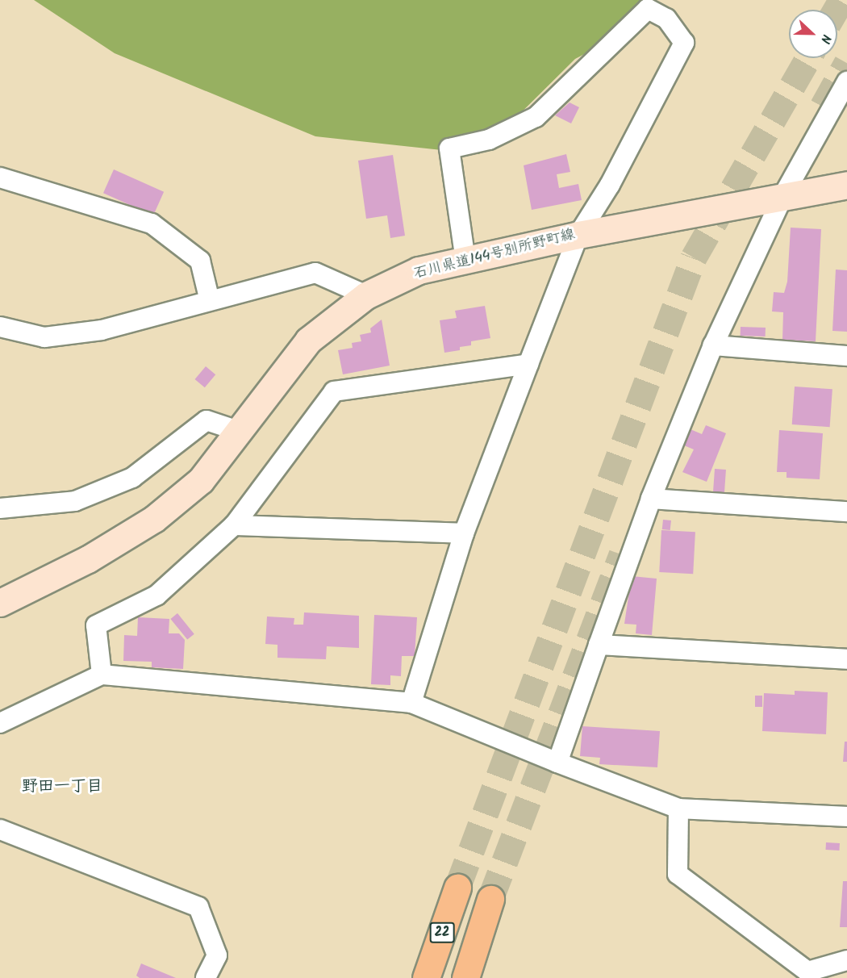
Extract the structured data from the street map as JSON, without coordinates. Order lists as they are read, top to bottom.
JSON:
{
  "streets": {
    "main road": ["石川県道144号別所野町線", "22"]
  },
  "districts": ["野田一丁目"],
  "north": "right"
}
